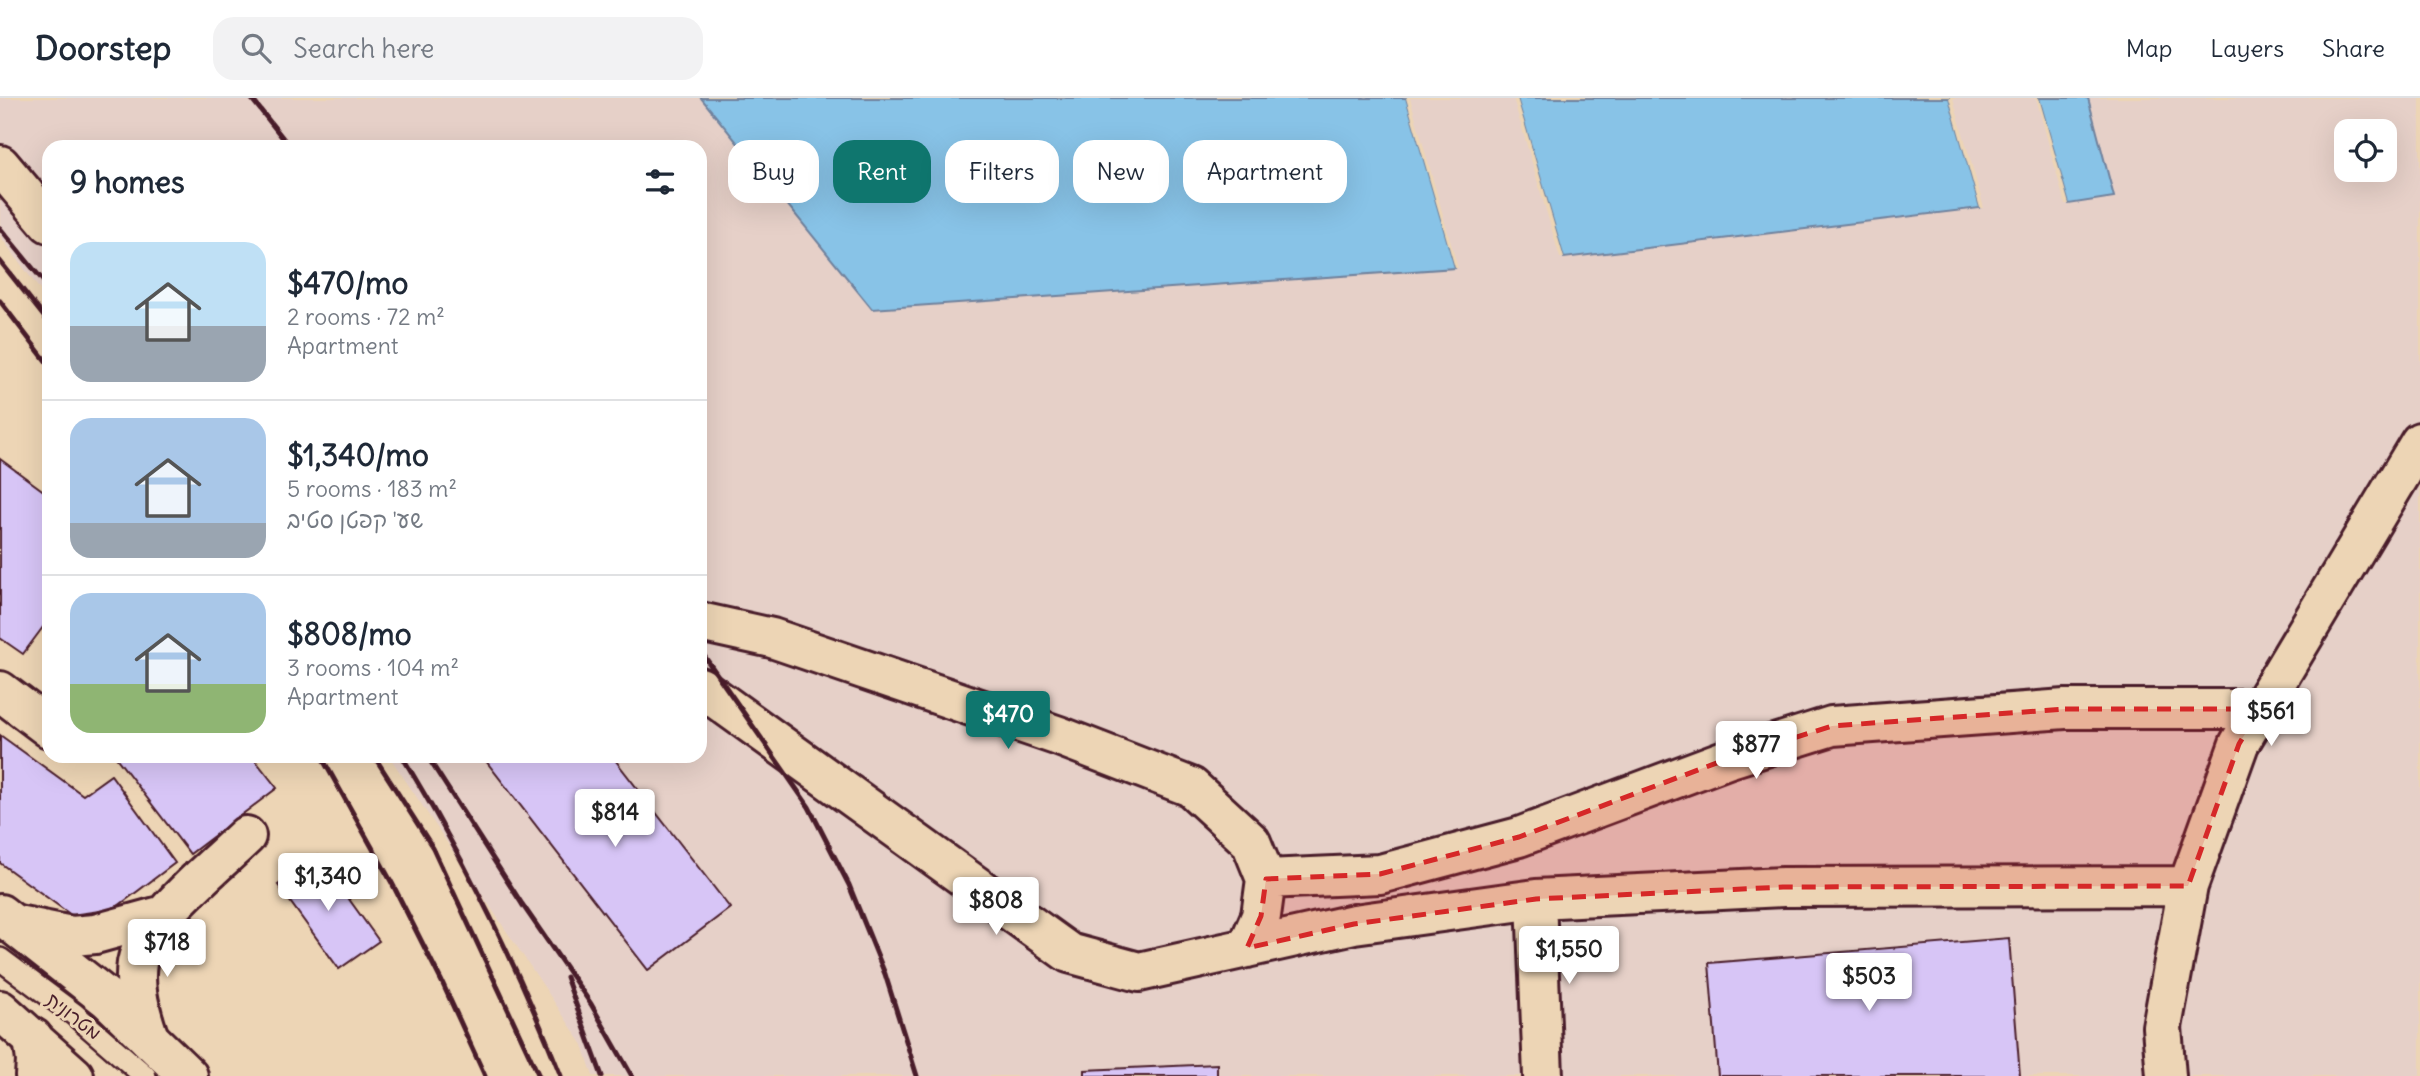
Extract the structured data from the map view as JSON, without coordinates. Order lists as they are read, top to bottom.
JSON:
{
  "streets": {
    "lane": ["מטרונית"]
  },
  "page": {
    "header": "Doorstep",
    "search": "Search here",
    "nav": ["Map", "Layers", "Share"],
    "chip": [
      "Buy",
      "Rent",
      "Filters",
      "New",
      "Apartment"
    ],
    "heading": "9 homes",
    "list": [
      {
        "name": "$470/mo",
        "note": "2 rooms · 72 m² · Apartment"
      },
      {
        "name": "$1,340/mo",
        "note": "5 rooms · 183 m² · שע' קפטן סטיב"
      },
      {
        "name": "$808/mo",
        "note": "3 rooms · 104 m² · Apartment"
      }
    ],
    "price": [
      "$561",
      "$470",
      "$877",
      "$814",
      "$1,340",
      "$808",
      "$718",
      "$1,550",
      "$503"
    ]
  }
}
